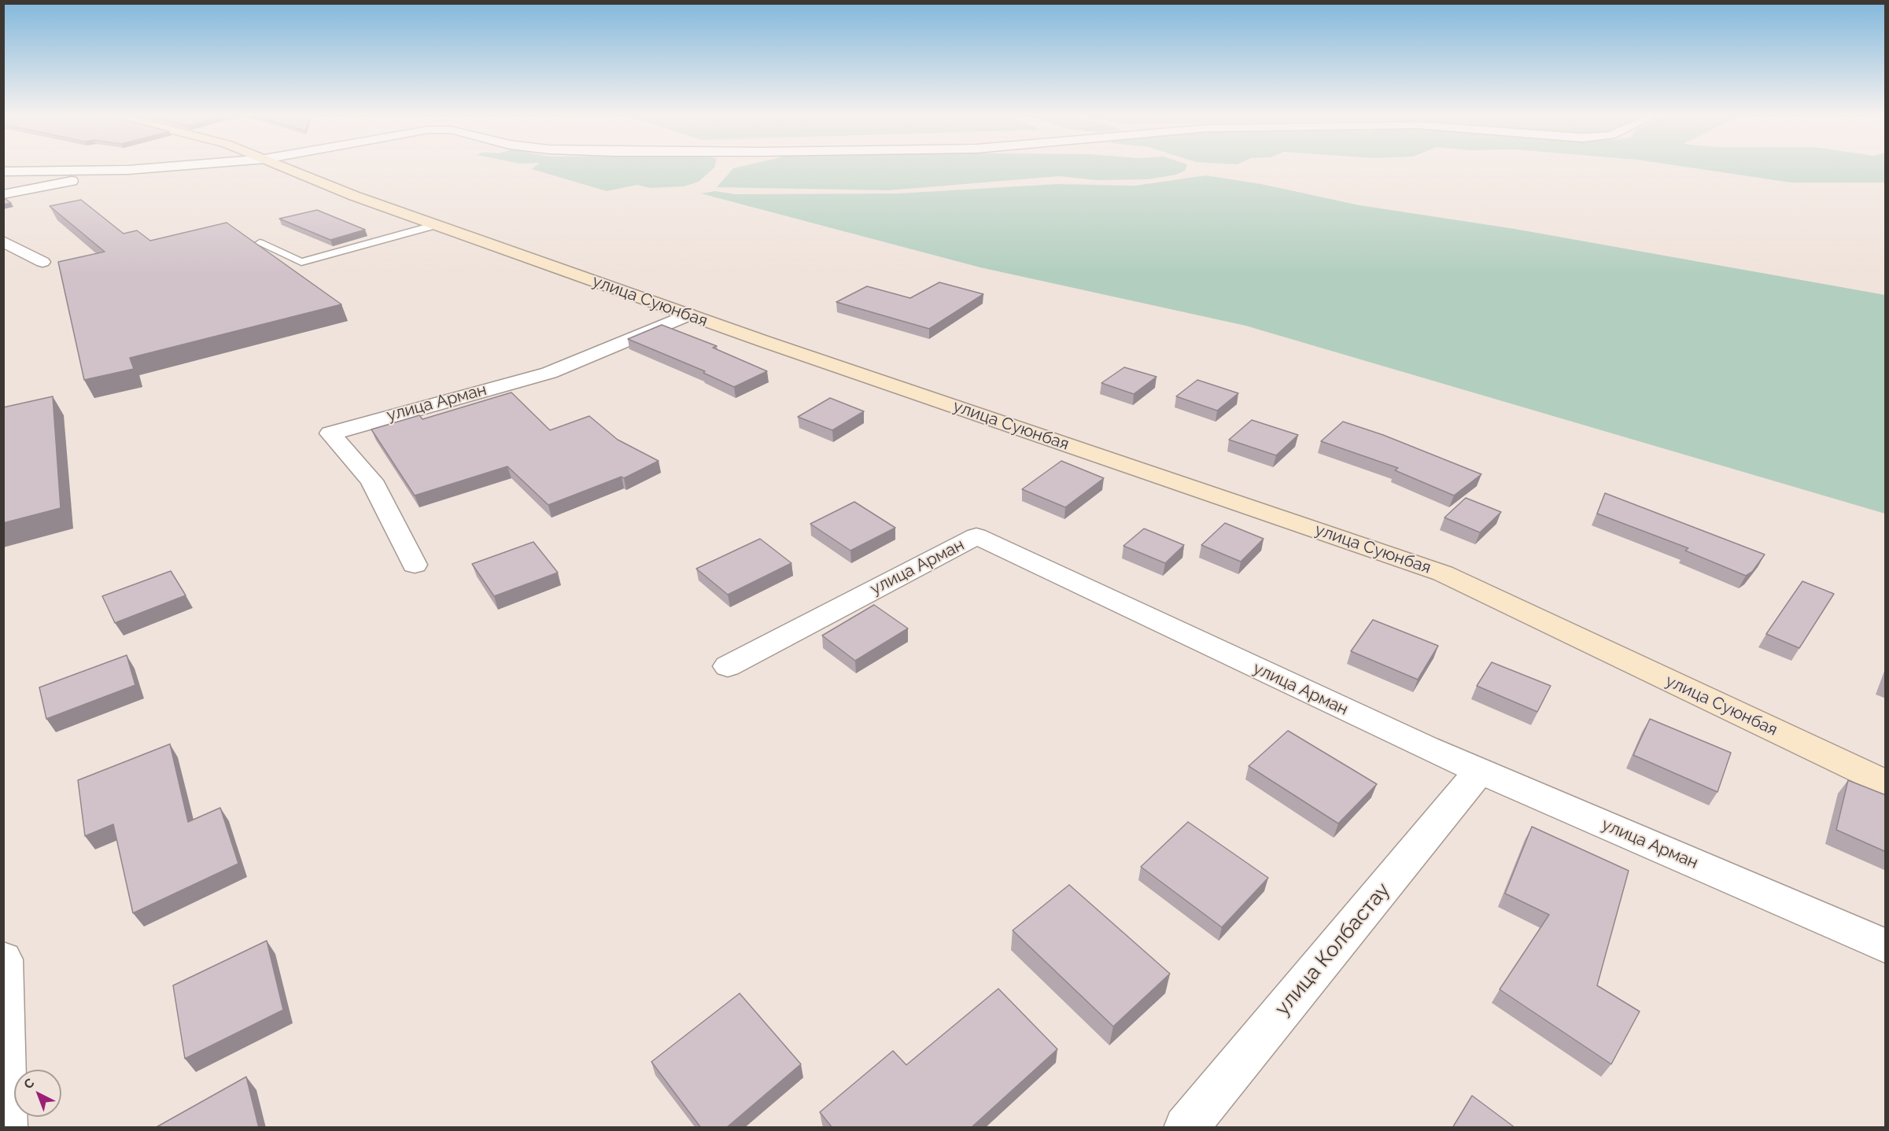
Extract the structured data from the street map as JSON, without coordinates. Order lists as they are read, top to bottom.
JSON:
{
  "streets": {
    "main road": ["улица Суюнбая"],
    "street": ["улица Арман", "улица Колбастау"]
  },
  "crossings": [
    ["улица Суюнбая", "улица Арман"],
    ["улица Арман", "улица Колбастау"]
  ],
  "north": "top left"
}
